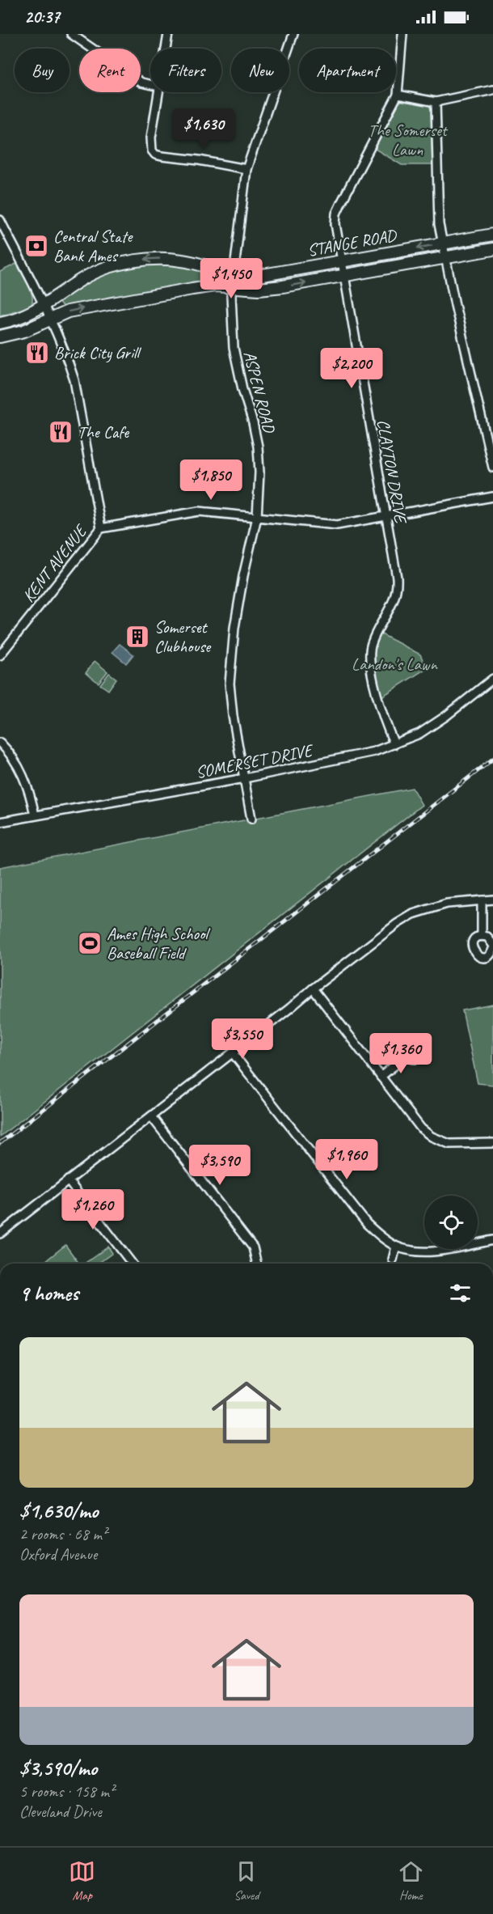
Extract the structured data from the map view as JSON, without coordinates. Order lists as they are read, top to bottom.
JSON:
{
  "streets": {
    "main road": ["STANGE ROAD"],
    "street": [
      "ASPEN ROAD",
      "CLAYTON DRIVE",
      "KENT AVENUE",
      "SOMERSET DRIVE"
    ]
  },
  "crossings": [
    ["STANGE ROAD", "ASPEN ROAD"],
    ["STANGE ROAD", "CLAYTON DRIVE"],
    ["ASPEN ROAD", "KENT AVENUE"],
    ["ASPEN ROAD", "SOMERSET DRIVE"],
    ["CLAYTON DRIVE", "KENT AVENUE"],
    ["CLAYTON DRIVE", "SOMERSET DRIVE"]
  ],
  "parks": ["The Somerset Lawn", "Landon's Lawn"],
  "places": {
    "bank": ["Central State Bank Ames"],
    "restaurant": ["Brick City Grill", "The Cafe"],
    "building": ["Somerset Clubhouse"],
    "sports": ["Ames High School Baseball Field"]
  },
  "page": {
    "status": "20:37",
    "chip": [
      "Buy",
      "Rent",
      "Filters",
      "New",
      "Apartment"
    ],
    "price": [
      "$1,630",
      "$1,450",
      "$2,200",
      "$1,850",
      "$3,550",
      "$1,360",
      "$1,960",
      "$3,590",
      "$1,260"
    ],
    "heading": "9 homes",
    "list": [
      {
        "name": "$1,630/mo",
        "note": "2 rooms · 68 m² · Oxford Avenue"
      },
      {
        "name": "$3,590/mo",
        "note": "5 rooms · 158 m² · Cleveland Drive"
      }
    ],
    "tabs": ["Map", "Saved", "Home"]
  }
}
